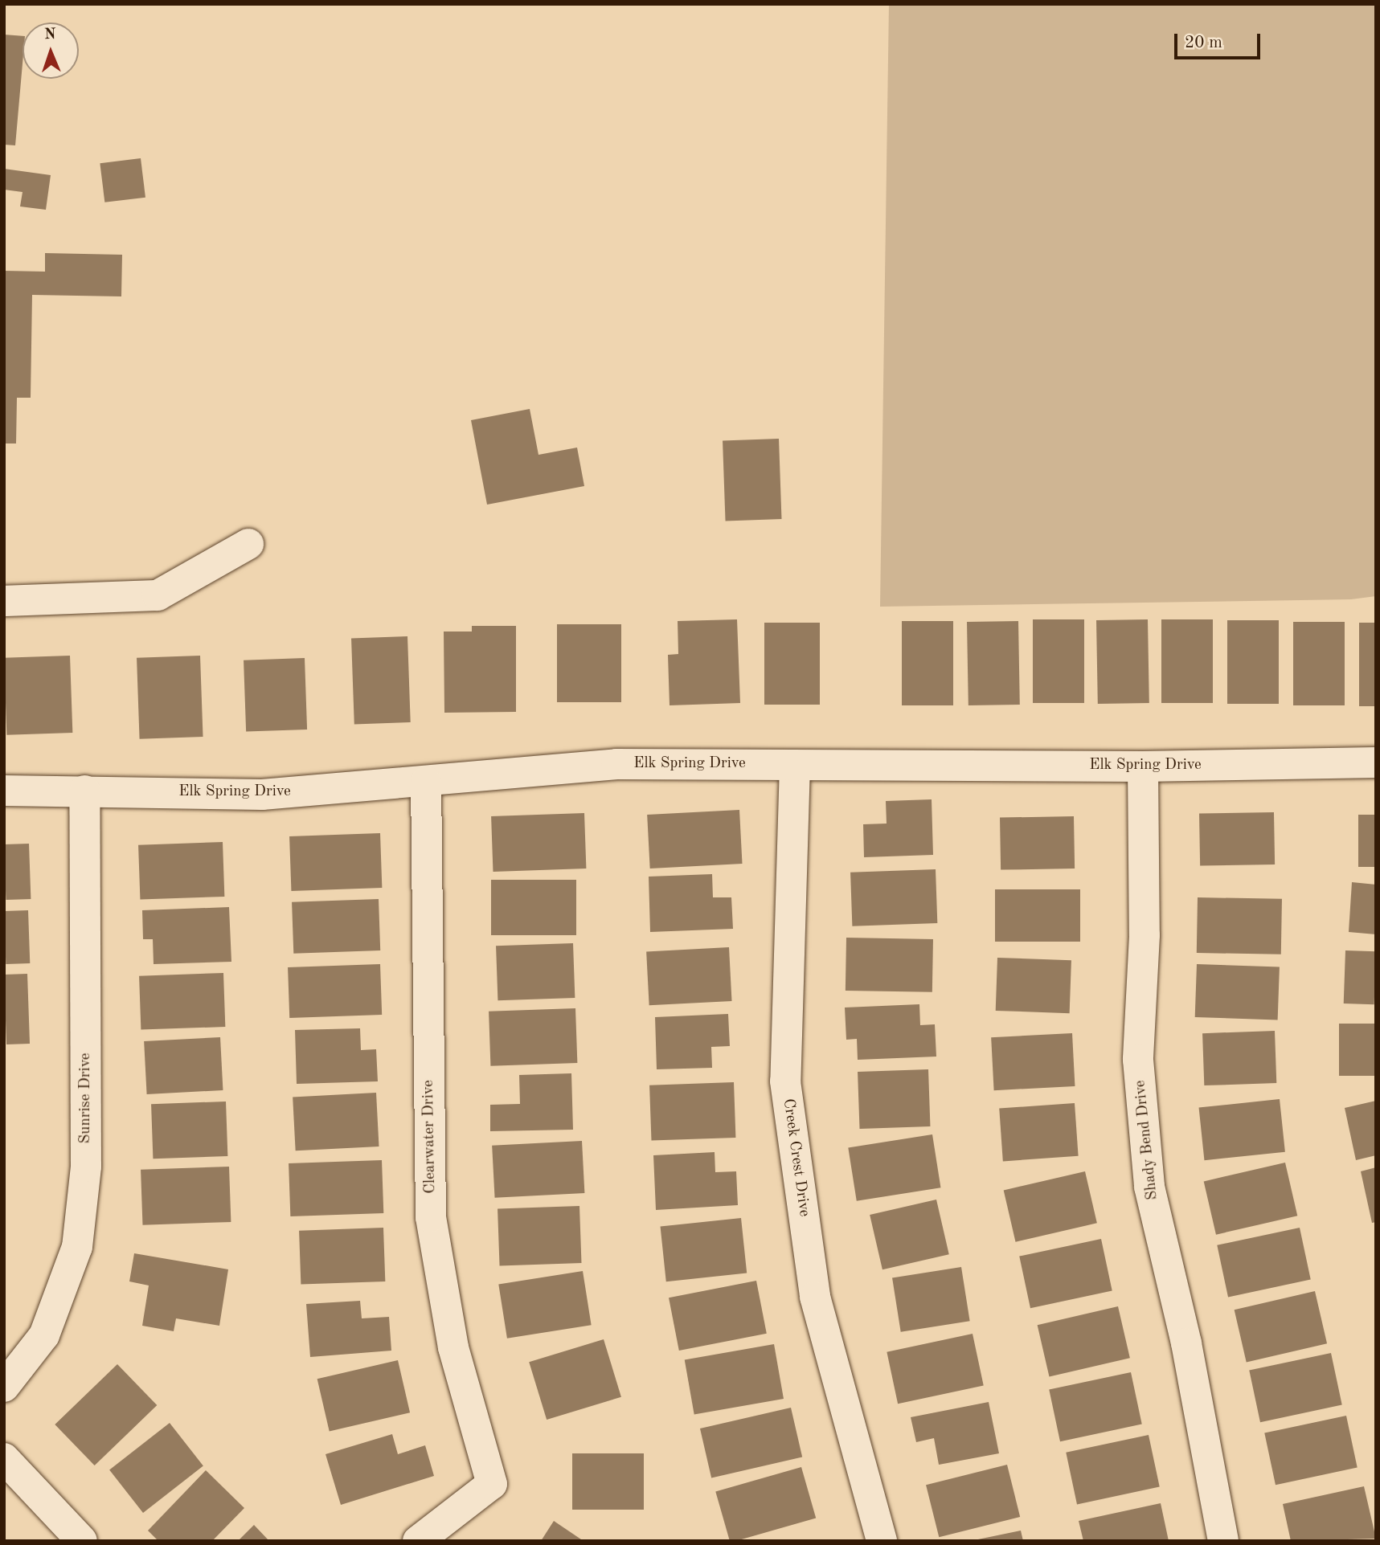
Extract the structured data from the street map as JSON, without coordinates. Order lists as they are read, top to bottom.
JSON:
{
  "streets": {
    "street": [
      "Elk Spring Drive",
      "Sunrise Drive",
      "Clearwater Drive",
      "Shady Bend Drive",
      "Creek Crest Drive"
    ]
  },
  "crossings": [
    ["Elk Spring Drive", "Sunrise Drive"],
    ["Elk Spring Drive", "Clearwater Drive"],
    ["Elk Spring Drive", "Shady Bend Drive"],
    ["Elk Spring Drive", "Creek Crest Drive"]
  ],
  "scale_bar": "20 m",
  "north": "top"
}
